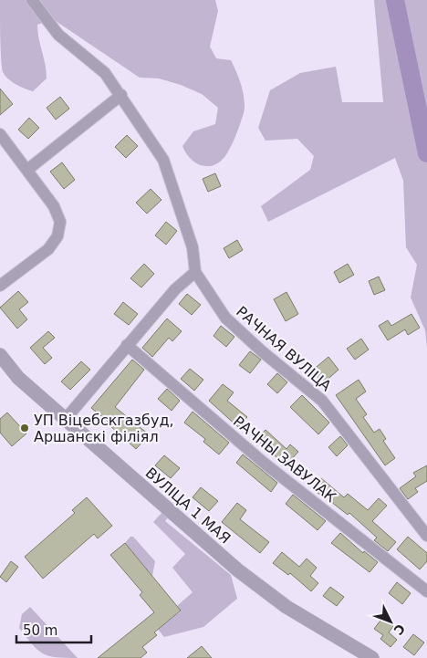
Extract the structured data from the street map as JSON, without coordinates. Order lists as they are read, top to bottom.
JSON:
{
  "streets": {
    "street": ["РАЧНАЯ ВУЛІЦА", "РАЧНЫ ЗАВУЛАК", "ВУЛІЦА 1 МАЯ"]
  },
  "places": ["УП Віцебскгазбуд, Аршанскі філіял"],
  "scale_bar": "50 m",
  "north": "bottom right"
}
